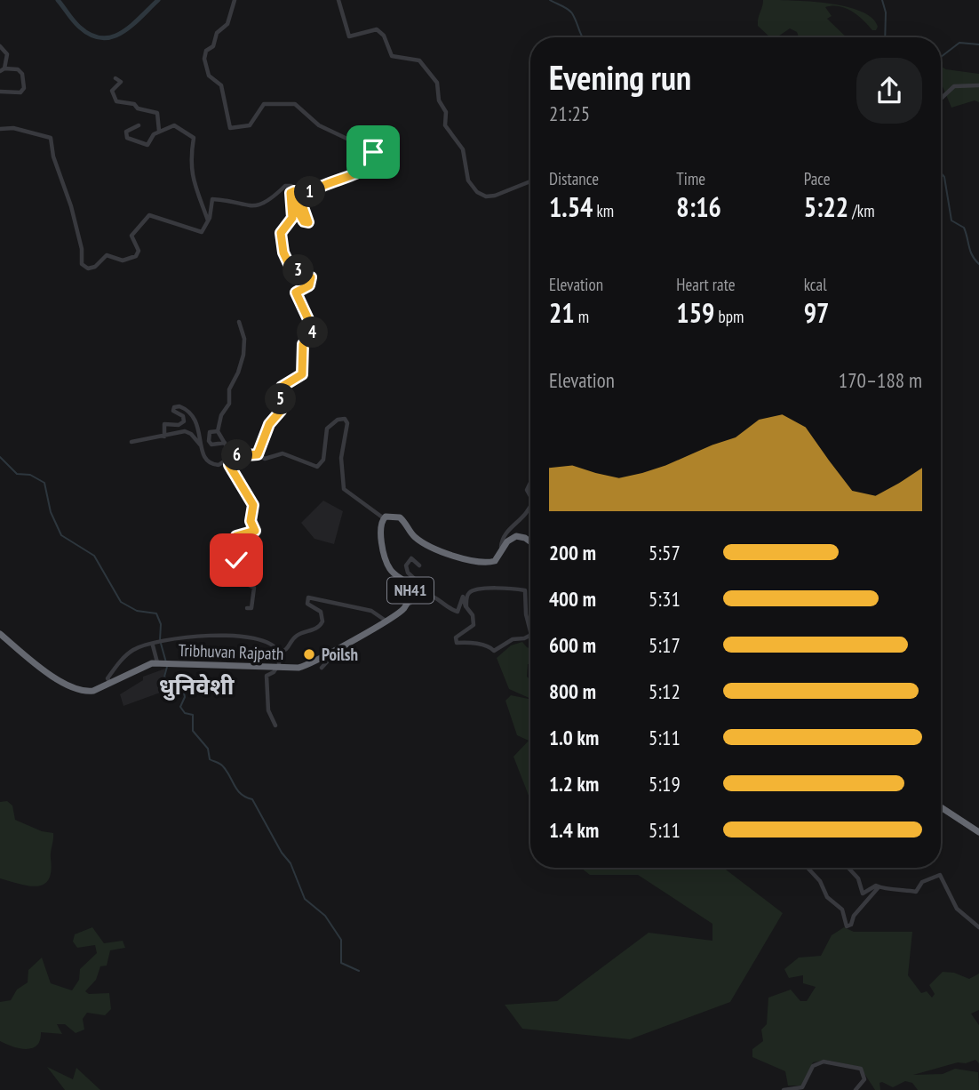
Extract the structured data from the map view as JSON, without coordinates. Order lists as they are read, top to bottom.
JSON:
{
  "streets": {
    "highway": ["NH41", "Tribhuvan Rajpath"]
  },
  "crossings": [
    ["NH41", "Tribhuvan Rajpath"]
  ],
  "districts": ["धुनिवेशी"],
  "places": ["Poilsh"],
  "page": {
    "heading": ["Evening run", "21:25"],
    "stats": [
      ["Distance", "1.54 km"],
      ["Time", "8:16"],
      ["Pace", "5:22 /km"],
      ["Elevation", "21 m"],
      ["Heart rate", "159 bpm"],
      ["kcal", "97"]
    ],
    "pins": [
      "1",
      "3",
      "4",
      "5",
      "6"
    ],
    "chart": ["Elevation", "170–188 m"],
    "list": [
      {
        "name": "200 m",
        "note": "5:57"
      },
      {
        "name": "400 m",
        "note": "5:31"
      },
      {
        "name": "600 m",
        "note": "5:17"
      },
      {
        "name": "800 m",
        "note": "5:12"
      },
      {
        "name": "1.0 km",
        "note": "5:11"
      },
      {
        "name": "1.2 km",
        "note": "5:19"
      },
      {
        "name": "1.4 km",
        "note": "5:11"
      }
    ]
  }
}
